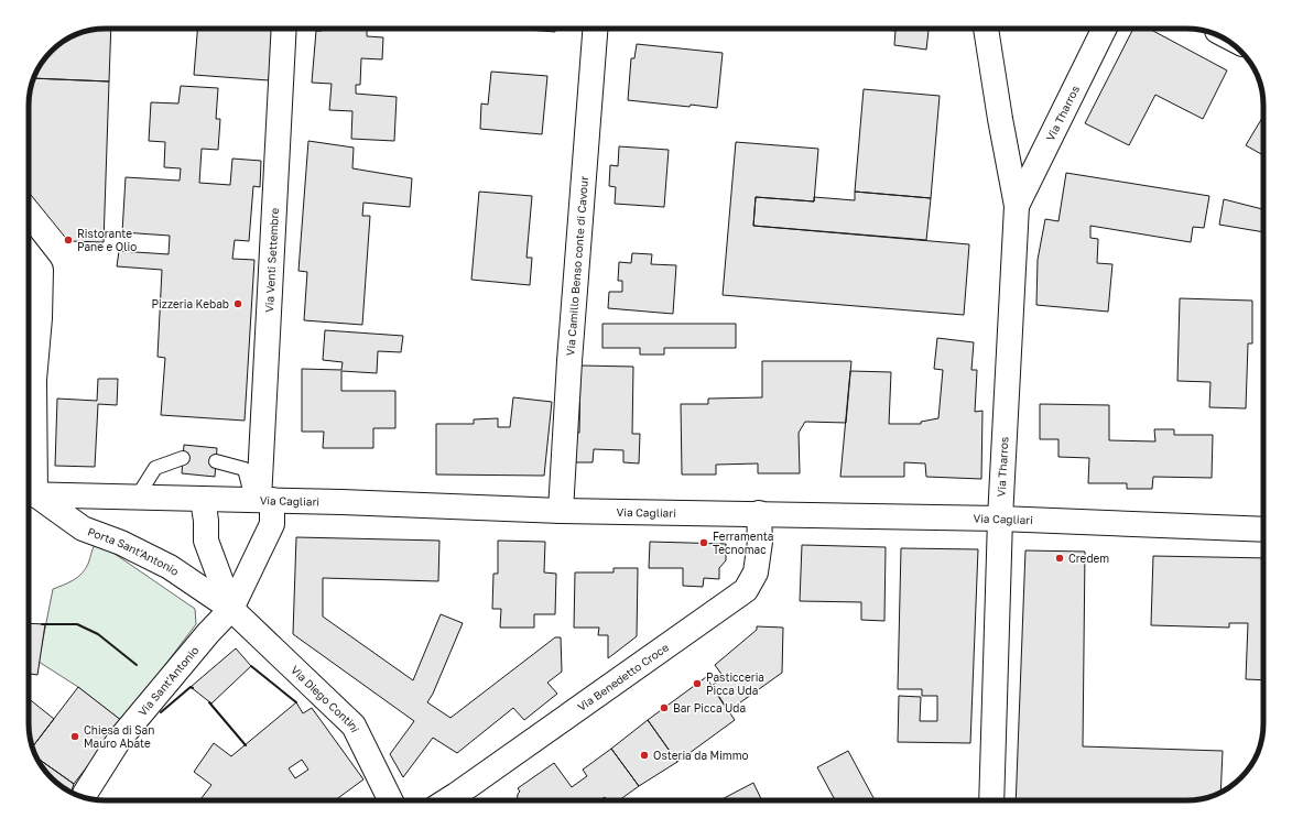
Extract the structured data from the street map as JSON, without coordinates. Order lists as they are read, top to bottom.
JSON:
{
  "streets": {
    "street": [
      "Via Tharros",
      "Via Venti Settembre",
      "Via Camillo Benso conte di Cavour",
      "Via Cagliari",
      "Porta Sant'Antonio",
      "Via Benedetto Croce",
      "Via Sant'Antonio",
      "Via Diego Contini"
    ]
  },
  "crossings": [
    ["Via Tharros", "Via Cagliari"],
    ["Via Venti Settembre", "Via Cagliari"],
    ["Via Camillo Benso conte di Cavour", "Via Cagliari"],
    ["Via Cagliari", "Via Benedetto Croce"],
    ["Porta Sant'Antonio", "Via Sant'Antonio"],
    ["Porta Sant'Antonio", "Via Diego Contini"],
    ["Via Sant'Antonio", "Via Diego Contini"]
  ],
  "places": [
    "Ristorante Pane e Olio",
    "Pizzeria Kebab",
    "Ferramenta Tecnomac",
    "Credem",
    "Pasticceria Picca Uda",
    "Bar Picca Uda",
    "Chiesa di San Mauro Abate",
    "Osteria da Mimmo"
  ]
}
